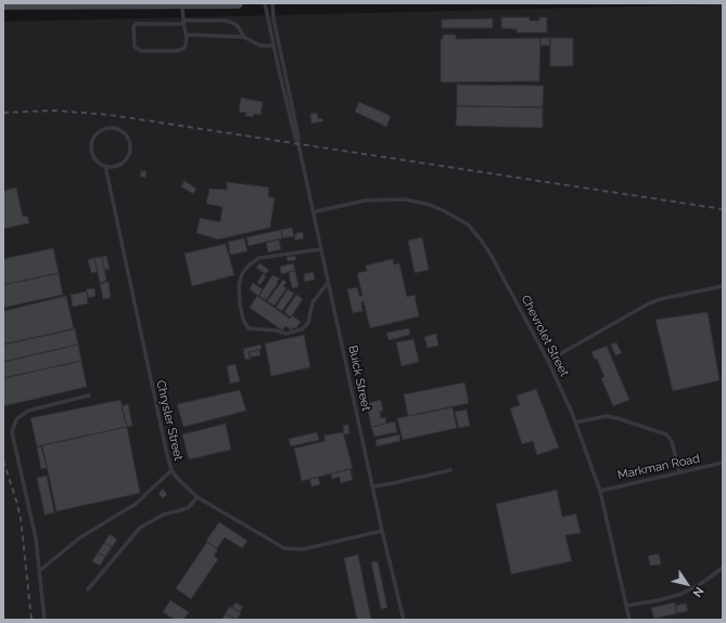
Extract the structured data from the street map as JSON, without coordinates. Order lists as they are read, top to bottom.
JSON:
{
  "streets": {
    "lane": [
      "Chevrolet Street",
      "Buick Street",
      "Chrysler Street",
      "Markman Road"
    ]
  },
  "crossings": [
    ["Chevrolet Street", "Buick Street"],
    ["Chevrolet Street", "Markman Road"],
    ["Buick Street", "Chrysler Street"]
  ],
  "north": "bottom right"
}
